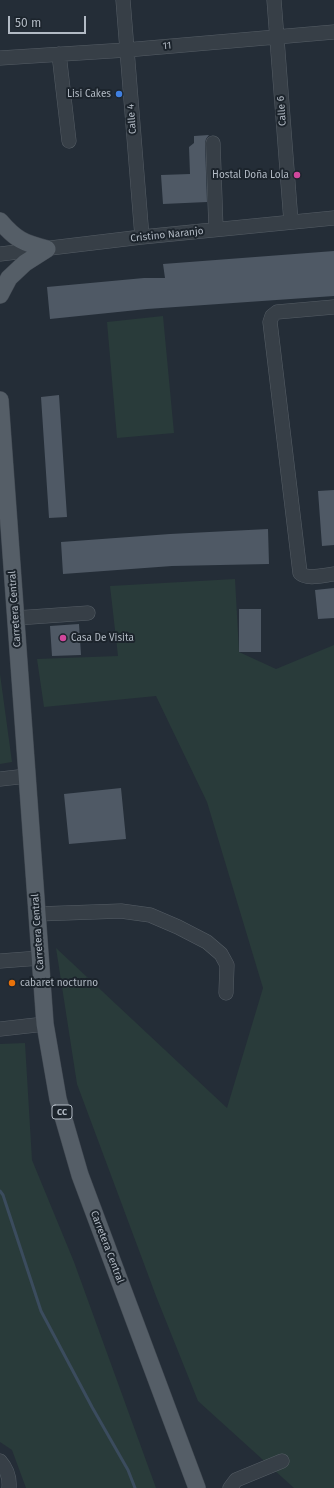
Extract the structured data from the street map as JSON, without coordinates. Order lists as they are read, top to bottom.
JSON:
{
  "streets": {
    "main road": ["Carretera Central", "CC"],
    "street": [
      "11",
      "Calle 6",
      "Calle 4",
      "Cristino Naranjo"
    ]
  },
  "crossings": [
    ["11", "Calle 6"],
    ["11", "Calle 4"],
    ["Calle 6", "Cristino Naranjo"],
    ["Calle 4", "Cristino Naranjo"]
  ],
  "places": [
    "Lisi Cakes",
    "Hostal Doña Lola",
    "Casa De Visita",
    "cabaret nocturno"
  ],
  "scale_bar": "50 m"
}
